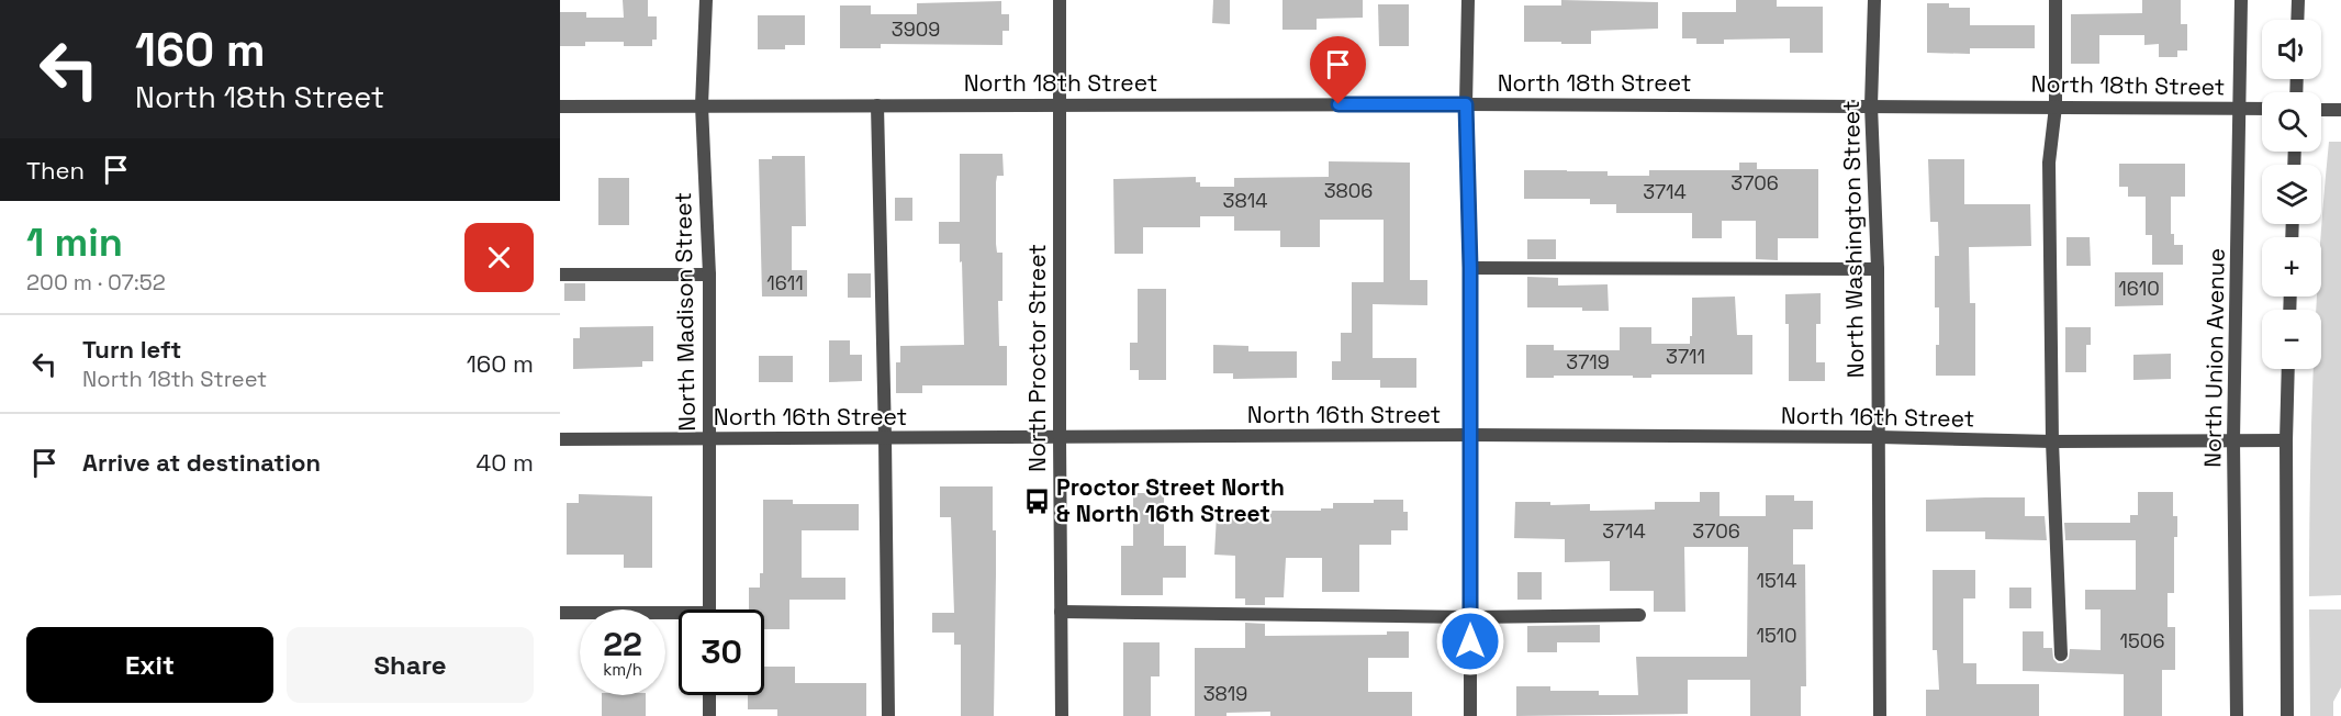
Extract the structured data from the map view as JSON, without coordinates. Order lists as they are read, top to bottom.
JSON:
{
  "streets": {
    "street": [
      "North 18th Street",
      "North Washington Street",
      "North Madison Street",
      "North Proctor Street",
      "North Union Avenue",
      "North 16th Street"
    ]
  },
  "crossings": [
    ["North 18th Street", "North Washington Street"],
    ["North 18th Street", "North Madison Street"],
    ["North 18th Street", "North Proctor Street"],
    ["North 18th Street", "North Union Avenue"],
    ["North Washington Street", "North 16th Street"],
    ["North Madison Street", "North 16th Street"],
    ["North Proctor Street", "North 16th Street"],
    ["North Union Avenue", "North 16th Street"]
  ],
  "places": {
    "bus stop": ["Proctor Street North & North 16th Street"]
  },
  "house_numbers": [
    "3909",
    "3706",
    "3806",
    "3714",
    "3814",
    "1611",
    "1610",
    "3711",
    "3719",
    "3714",
    "3706",
    "1514",
    "1510",
    "1506",
    "3819"
  ],
  "page": {
    "turn": ["160 m", "North 18th Street"],
    "map_buttons": ["+", "−"],
    "then": "Then",
    "heading": ["1 min", "200 m · 07:52"],
    "list": [
      {
        "name": "Turn left",
        "note": "North 18th Street",
        "value": "160 m"
      },
      {
        "name": "Arrive at destination",
        "value": "40 m"
      }
    ],
    "speed": "22 km/h",
    "limit": "30",
    "buttons": ["Exit", "Share"]
  }
}
